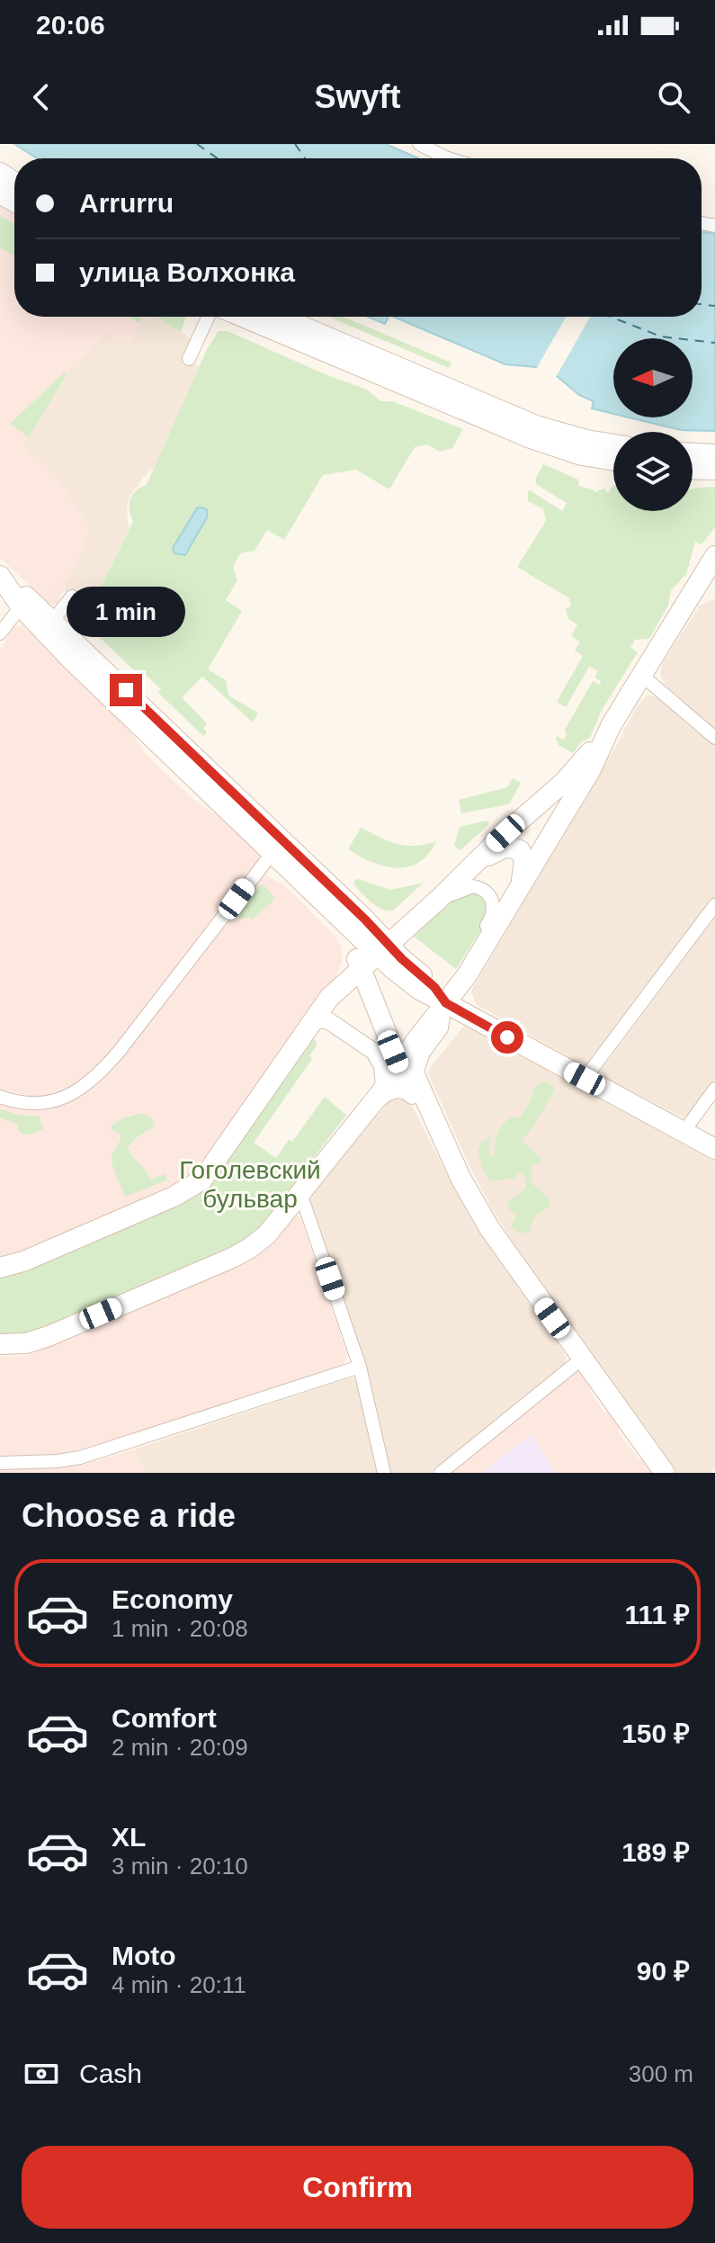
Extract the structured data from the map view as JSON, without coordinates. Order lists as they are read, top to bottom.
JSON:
{
  "parks": ["Гоголевский бульвар"],
  "north": "left",
  "page": {
    "status": "20:06",
    "header": "Swyft",
    "banner": ["Arrurru", "улица Волхонка"],
    "bubble": "1 min",
    "heading": "Choose a ride",
    "list": [
      {
        "name": "Economy",
        "note": "1 min · 20:08",
        "value": "111 ₽"
      },
      {
        "name": "Comfort",
        "note": "2 min · 20:09",
        "value": "150 ₽"
      },
      {
        "name": "XL",
        "note": "3 min · 20:10",
        "value": "189 ₽"
      },
      {
        "name": "Moto",
        "note": "4 min · 20:11",
        "value": "90 ₽"
      }
    ],
    "pay": ["Cash", "300 m"],
    "buttons": "Confirm"
  }
}
